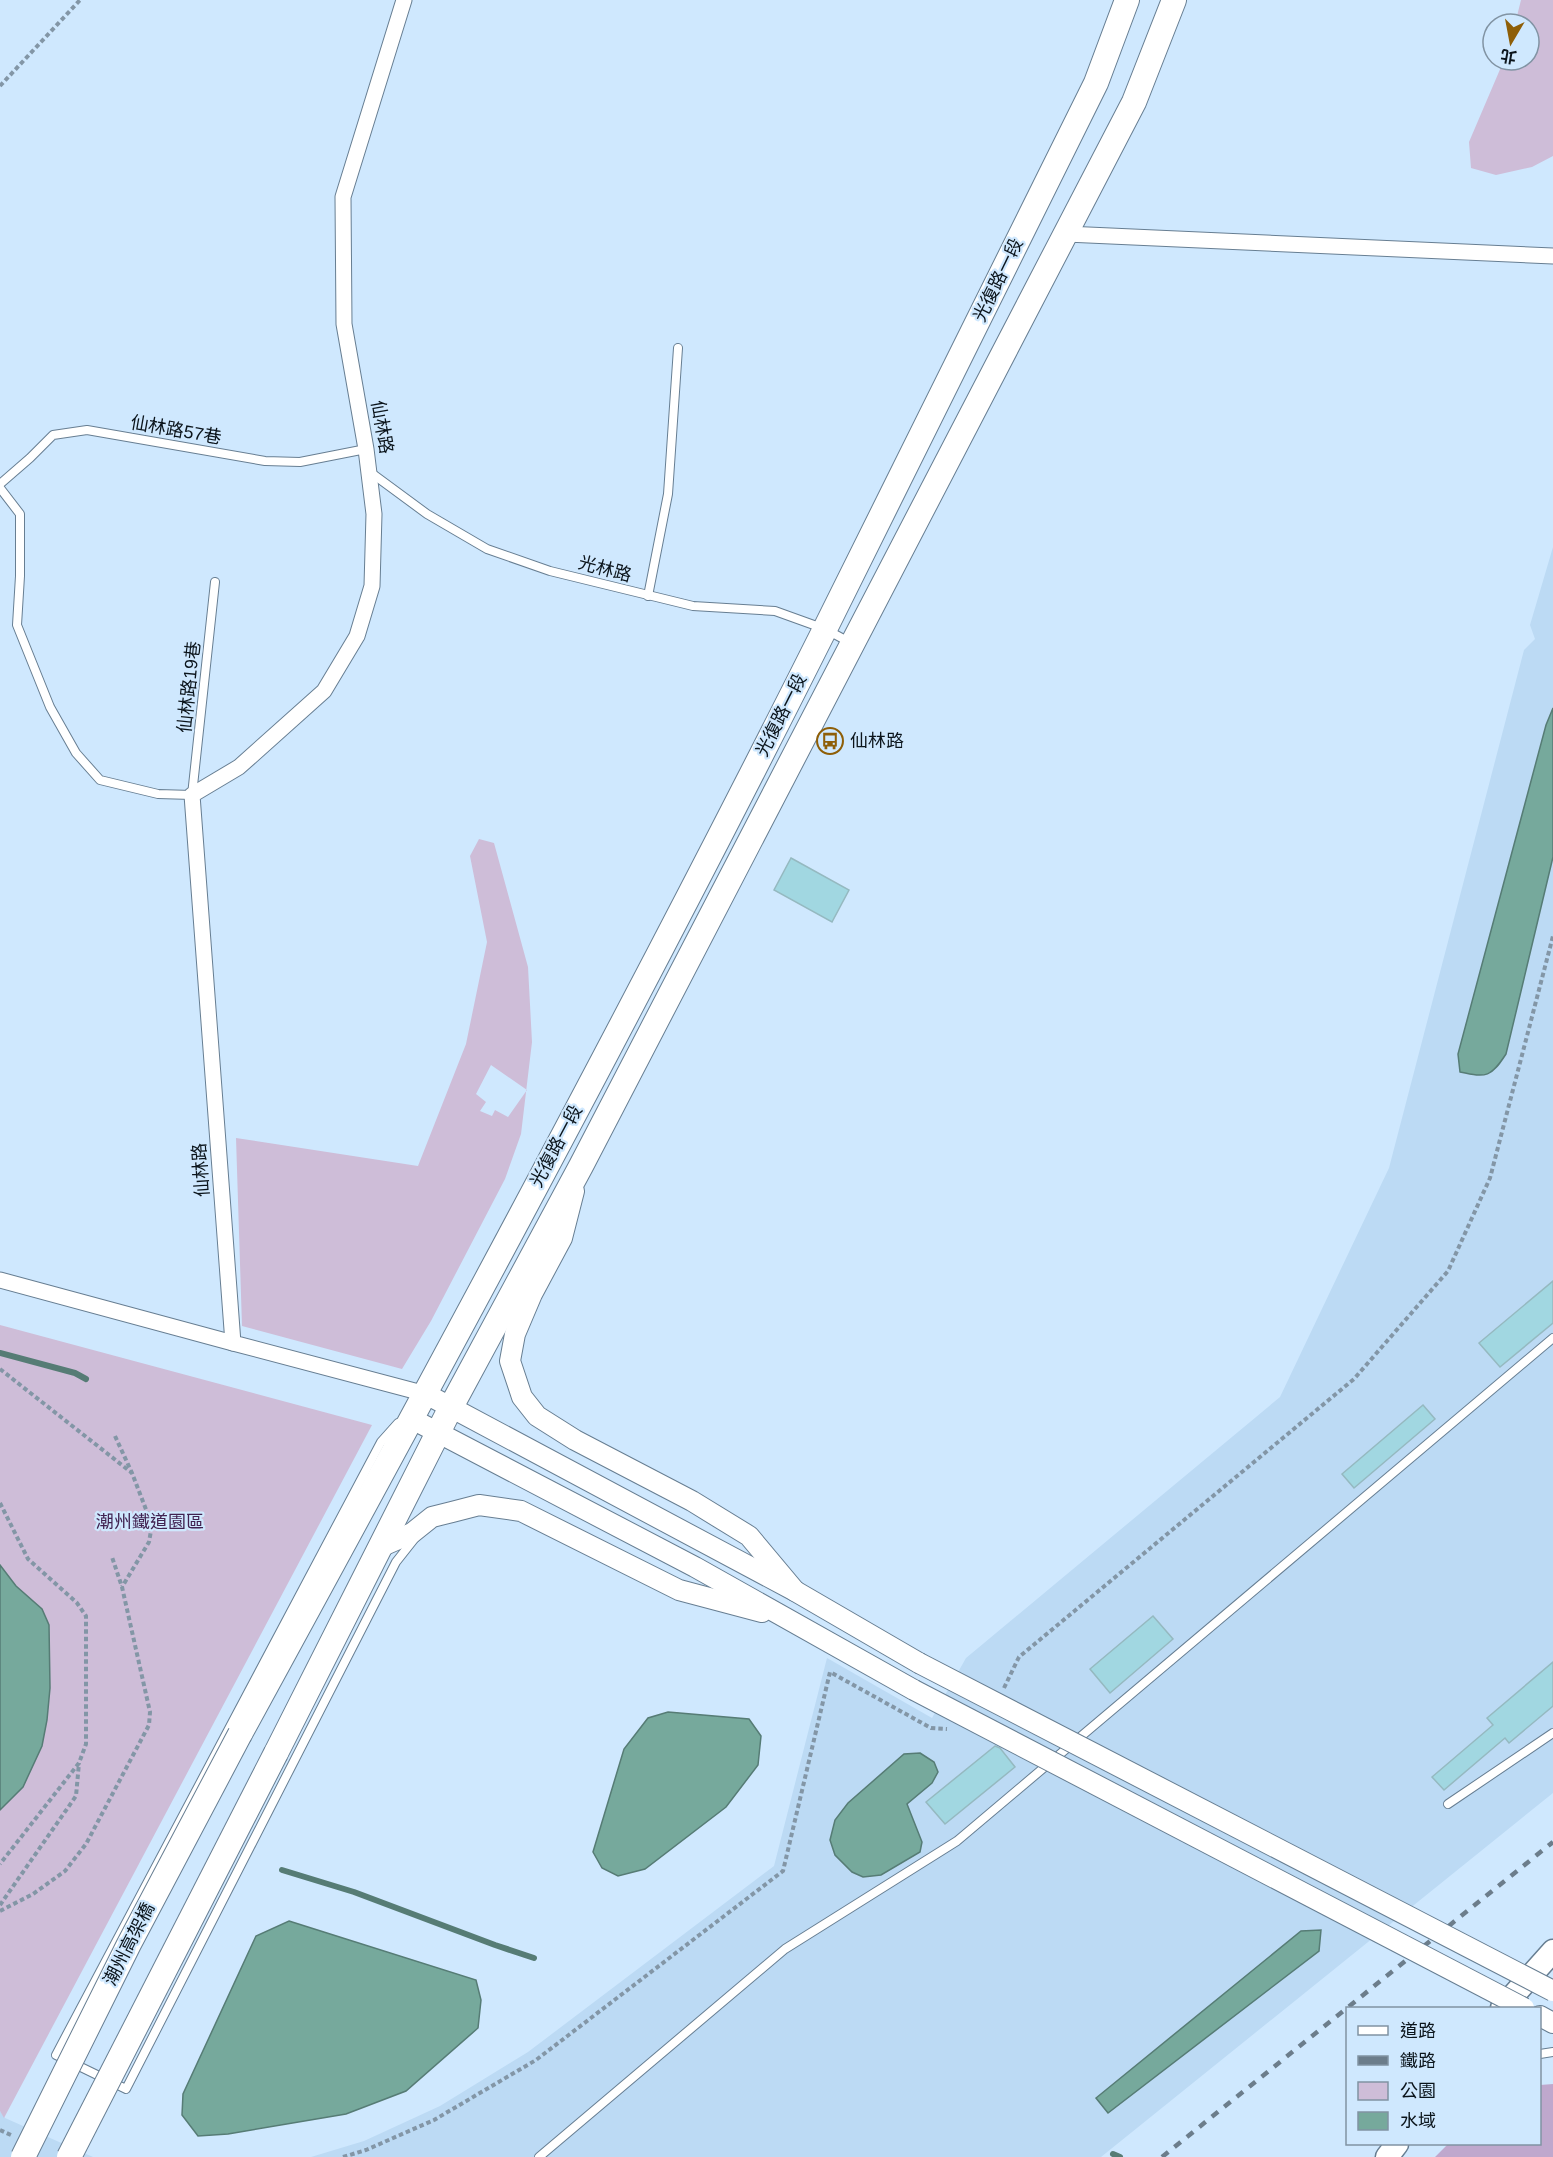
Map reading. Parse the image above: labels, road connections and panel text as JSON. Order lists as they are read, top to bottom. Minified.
{"streets":{"main road":["光復路一段","潮州高架橋"],"street":["仙林路"],"lane":["仙林路57巷","光林路","仙林路19巷"]},"crossings":[["光復路一段","光林路"],["光復路一段","潮州高架橋"],["仙林路","仙林路57巷"],["仙林路","光林路"],["仙林路","仙林路19巷"]],"parks":["潮州鐵道園區"],"places":{"bus stop":["仙林路"]},"legend":["道路","鐵路","公園","水域"],"north":"bottom"}
